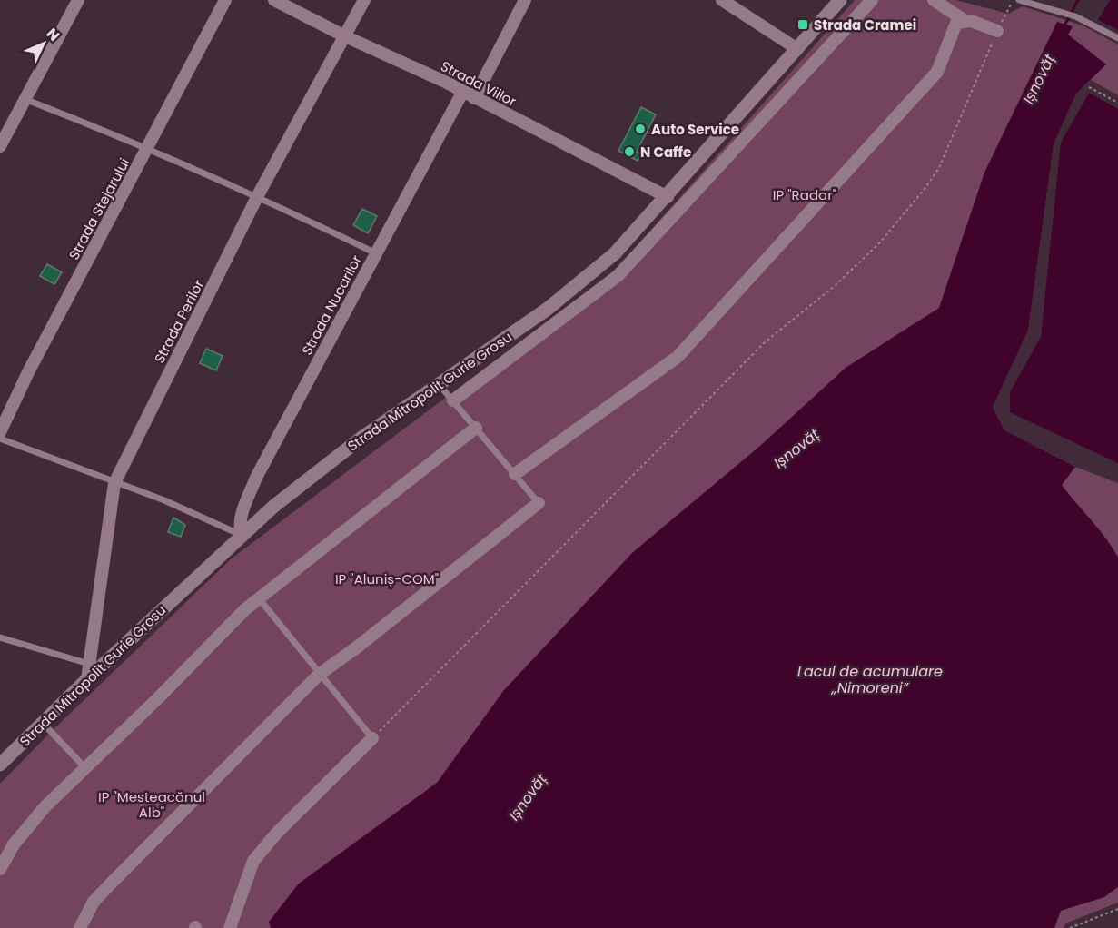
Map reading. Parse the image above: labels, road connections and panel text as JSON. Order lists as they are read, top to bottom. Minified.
{"streets":{"main road":["Strada Mitropolit Gurie Grosu"],"street":["Strada Viilor","Strada Stejarului","Strada Nucarilor","Strada Perilor"]},"crossings":[["Strada Viilor","Strada Nucarilor"],["Strada Viilor","Strada Perilor"],["Strada Viilor","Strada Mitropolit Gurie Grosu"],["Strada Nucarilor","Strada Mitropolit Gurie Grosu"],["Strada Perilor","Strada Mitropolit Gurie Grosu"]],"water":["Ișnovăț","Lacul de acumulare „Nimoreni”"],"parks":["IP \"Radar\"","IP \"Aluniș-COM\"","IP \"Mesteacănul Alb\""],"places":{"transit":["Strada Cramei"],"other":["Auto Service","N Caffe"]},"north":"top right"}
